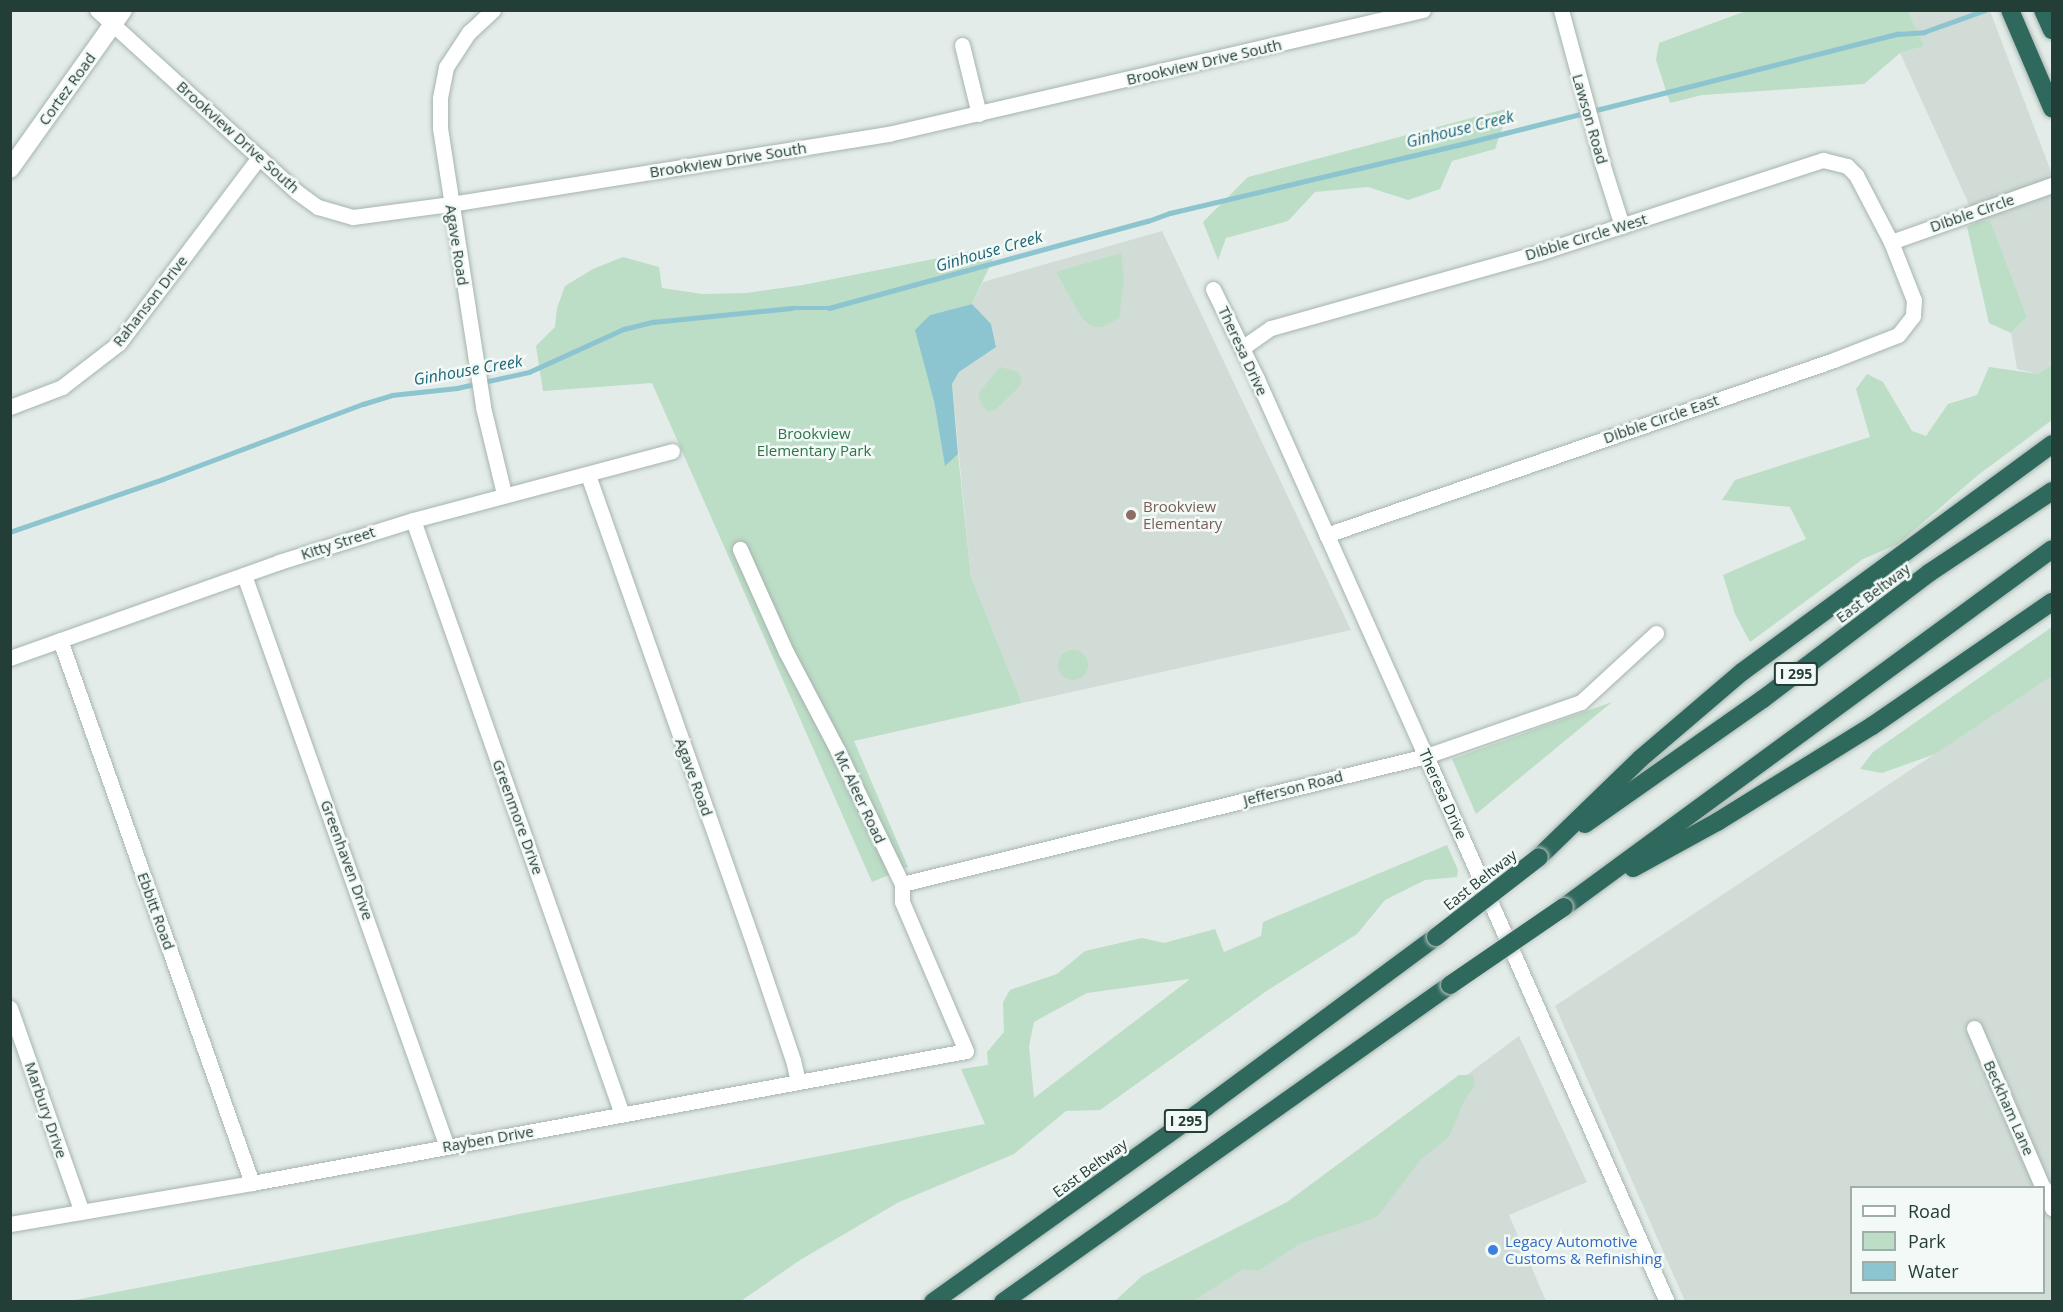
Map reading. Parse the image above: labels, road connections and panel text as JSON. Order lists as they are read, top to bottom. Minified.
{"streets":{"highway":["East Beltway","I 295"],"street":["Brookview Drive South","Cortez Road","Lawson Road","Dibble Circle","Dibble Circle West","Agave Road","Rahanson Drive","Theresa Drive","Dibble Circle East","Kitty Street","Jefferson Road","Mc Aleer Road","Greenmore Drive","Greenhaven Drive","Ebbitt Road","Beckham Lane","Marbury Drive","Rayben Drive"]},"crossings":[["Brookview Drive South","Cortez Road"],["Brookview Drive South","Agave Road"],["Brookview Drive South","Rahanson Drive"],["Lawson Road","Dibble Circle West"],["Dibble Circle","Dibble Circle West"],["Dibble Circle","Dibble Circle East"],["Dibble Circle West","Theresa Drive"],["Dibble Circle West","Dibble Circle East"],["Agave Road","Kitty Street"],["Agave Road","Rayben Drive"],["Theresa Drive","Dibble Circle East"],["Theresa Drive","Jefferson Road"],["Kitty Street","Greenmore Drive"],["Kitty Street","Greenhaven Drive"],["Kitty Street","Ebbitt Road"],["Jefferson Road","Mc Aleer Road"],["Mc Aleer Road","Rayben Drive"],["Greenmore Drive","Rayben Drive"],["Greenhaven Drive","Rayben Drive"],["Ebbitt Road","Rayben Drive"],["Marbury Drive","Rayben Drive"]],"water":["Ginhouse Creek"],"parks":["Brookview Elementary Park"],"places":["Brookview Elementary","Legacy Automotive Customs & Refinishing"],"legend":["Road","Park","Water"]}
